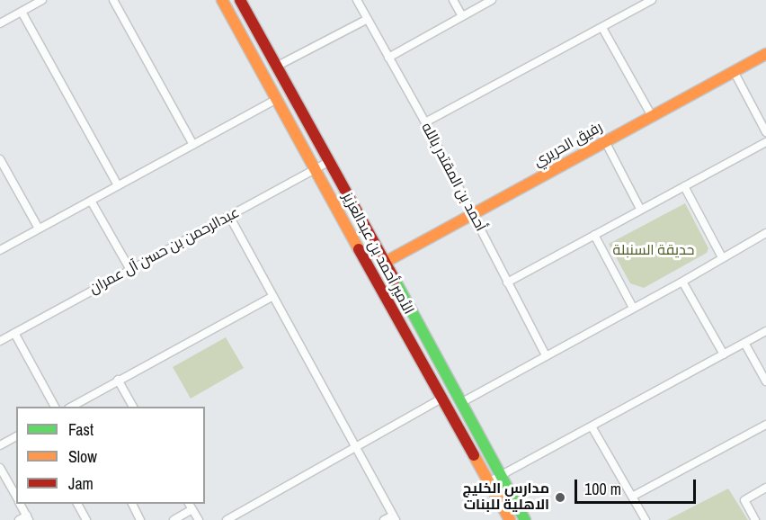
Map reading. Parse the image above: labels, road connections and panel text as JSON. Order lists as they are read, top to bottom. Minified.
{"streets":{"street":["رفيق الحريري","أحمد بن المقتدر بالله","عبدالرحمن بن حسن آل عمران","الأمير أحمد بن عبدالعزيز"]},"crossings":[["رفيق الحريري","أحمد بن المقتدر بالله"],["رفيق الحريري","الأمير أحمد بن عبدالعزيز"],["عبدالرحمن بن حسن آل عمران","الأمير أحمد بن عبدالعزيز"]],"parks":["حديقة السنبلة"],"places":["مدارس الخليج الاهلية للبنات"],"legend":["Fast","Slow","Jam"],"scale_bar":"100 m"}
